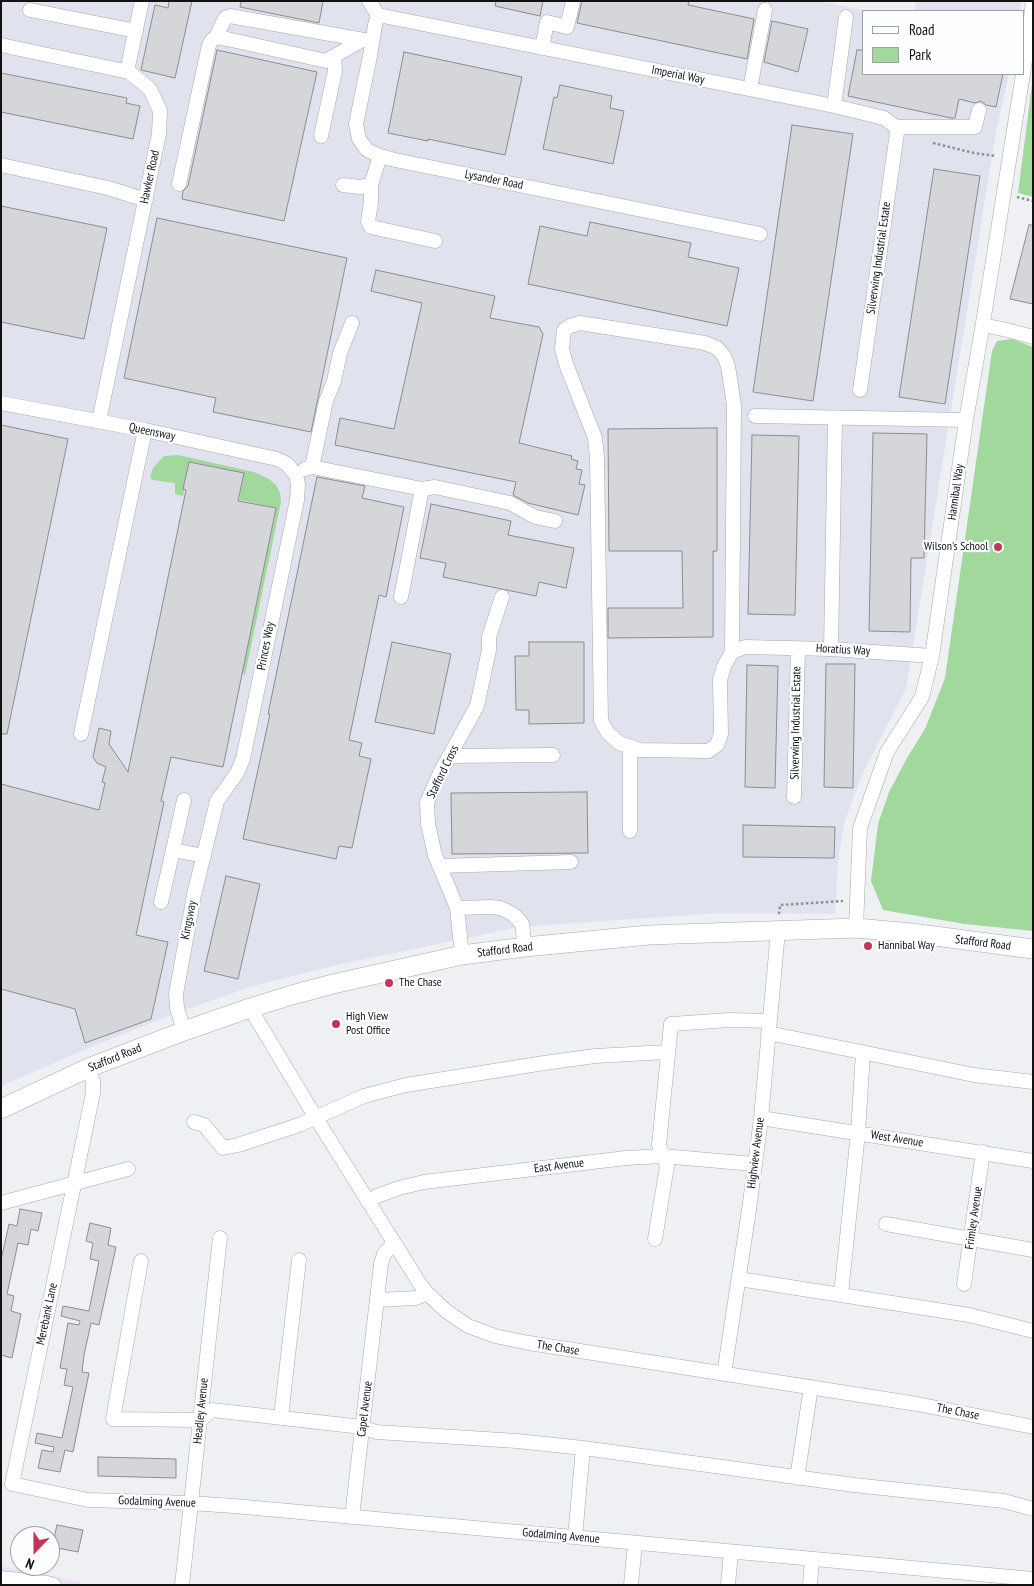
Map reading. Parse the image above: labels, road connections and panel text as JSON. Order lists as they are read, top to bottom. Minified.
{"streets":{"main road":["Stafford Road"],"street":["Imperial Way","Hawker Road","Lysander Road","Silverwing Industrial Estate","Queensway","Hannibal Way","Princes Way","Horatius Way","Stafford Cross","Kingsway","West Avenue","Highview Avenue","East Avenue","Frimley Avenue","Merebank Lane","The Chase","Capel Avenue","Headley Avenue","Godalming Avenue"]},"crossings":[["Imperial Way","Lysander Road"],["Imperial Way","Silverwing Industrial Estate"],["Hawker Road","Queensway"],["Silverwing Industrial Estate","Horatius Way"],["Queensway","Princes Way"],["Hannibal Way","Horatius Way"],["Hannibal Way","Stafford Road"],["Princes Way","Kingsway"],["Stafford Cross","Stafford Road"],["Kingsway","Stafford Road"],["Stafford Road","Highview Avenue"],["Stafford Road","Merebank Lane"],["Stafford Road","The Chase"],["West Avenue","Highview Avenue"],["West Avenue","Frimley Avenue"],["Highview Avenue","East Avenue"],["Highview Avenue","The Chase"],["East Avenue","The Chase"],["Merebank Lane","Godalming Avenue"],["The Chase","Capel Avenue"],["Capel Avenue","Godalming Avenue"],["Headley Avenue","Godalming Avenue"]],"places":["Wilson's School","Hannibal Way","The Chase","High View Post Office"],"legend":["Road","Park"],"north":"bottom"}
